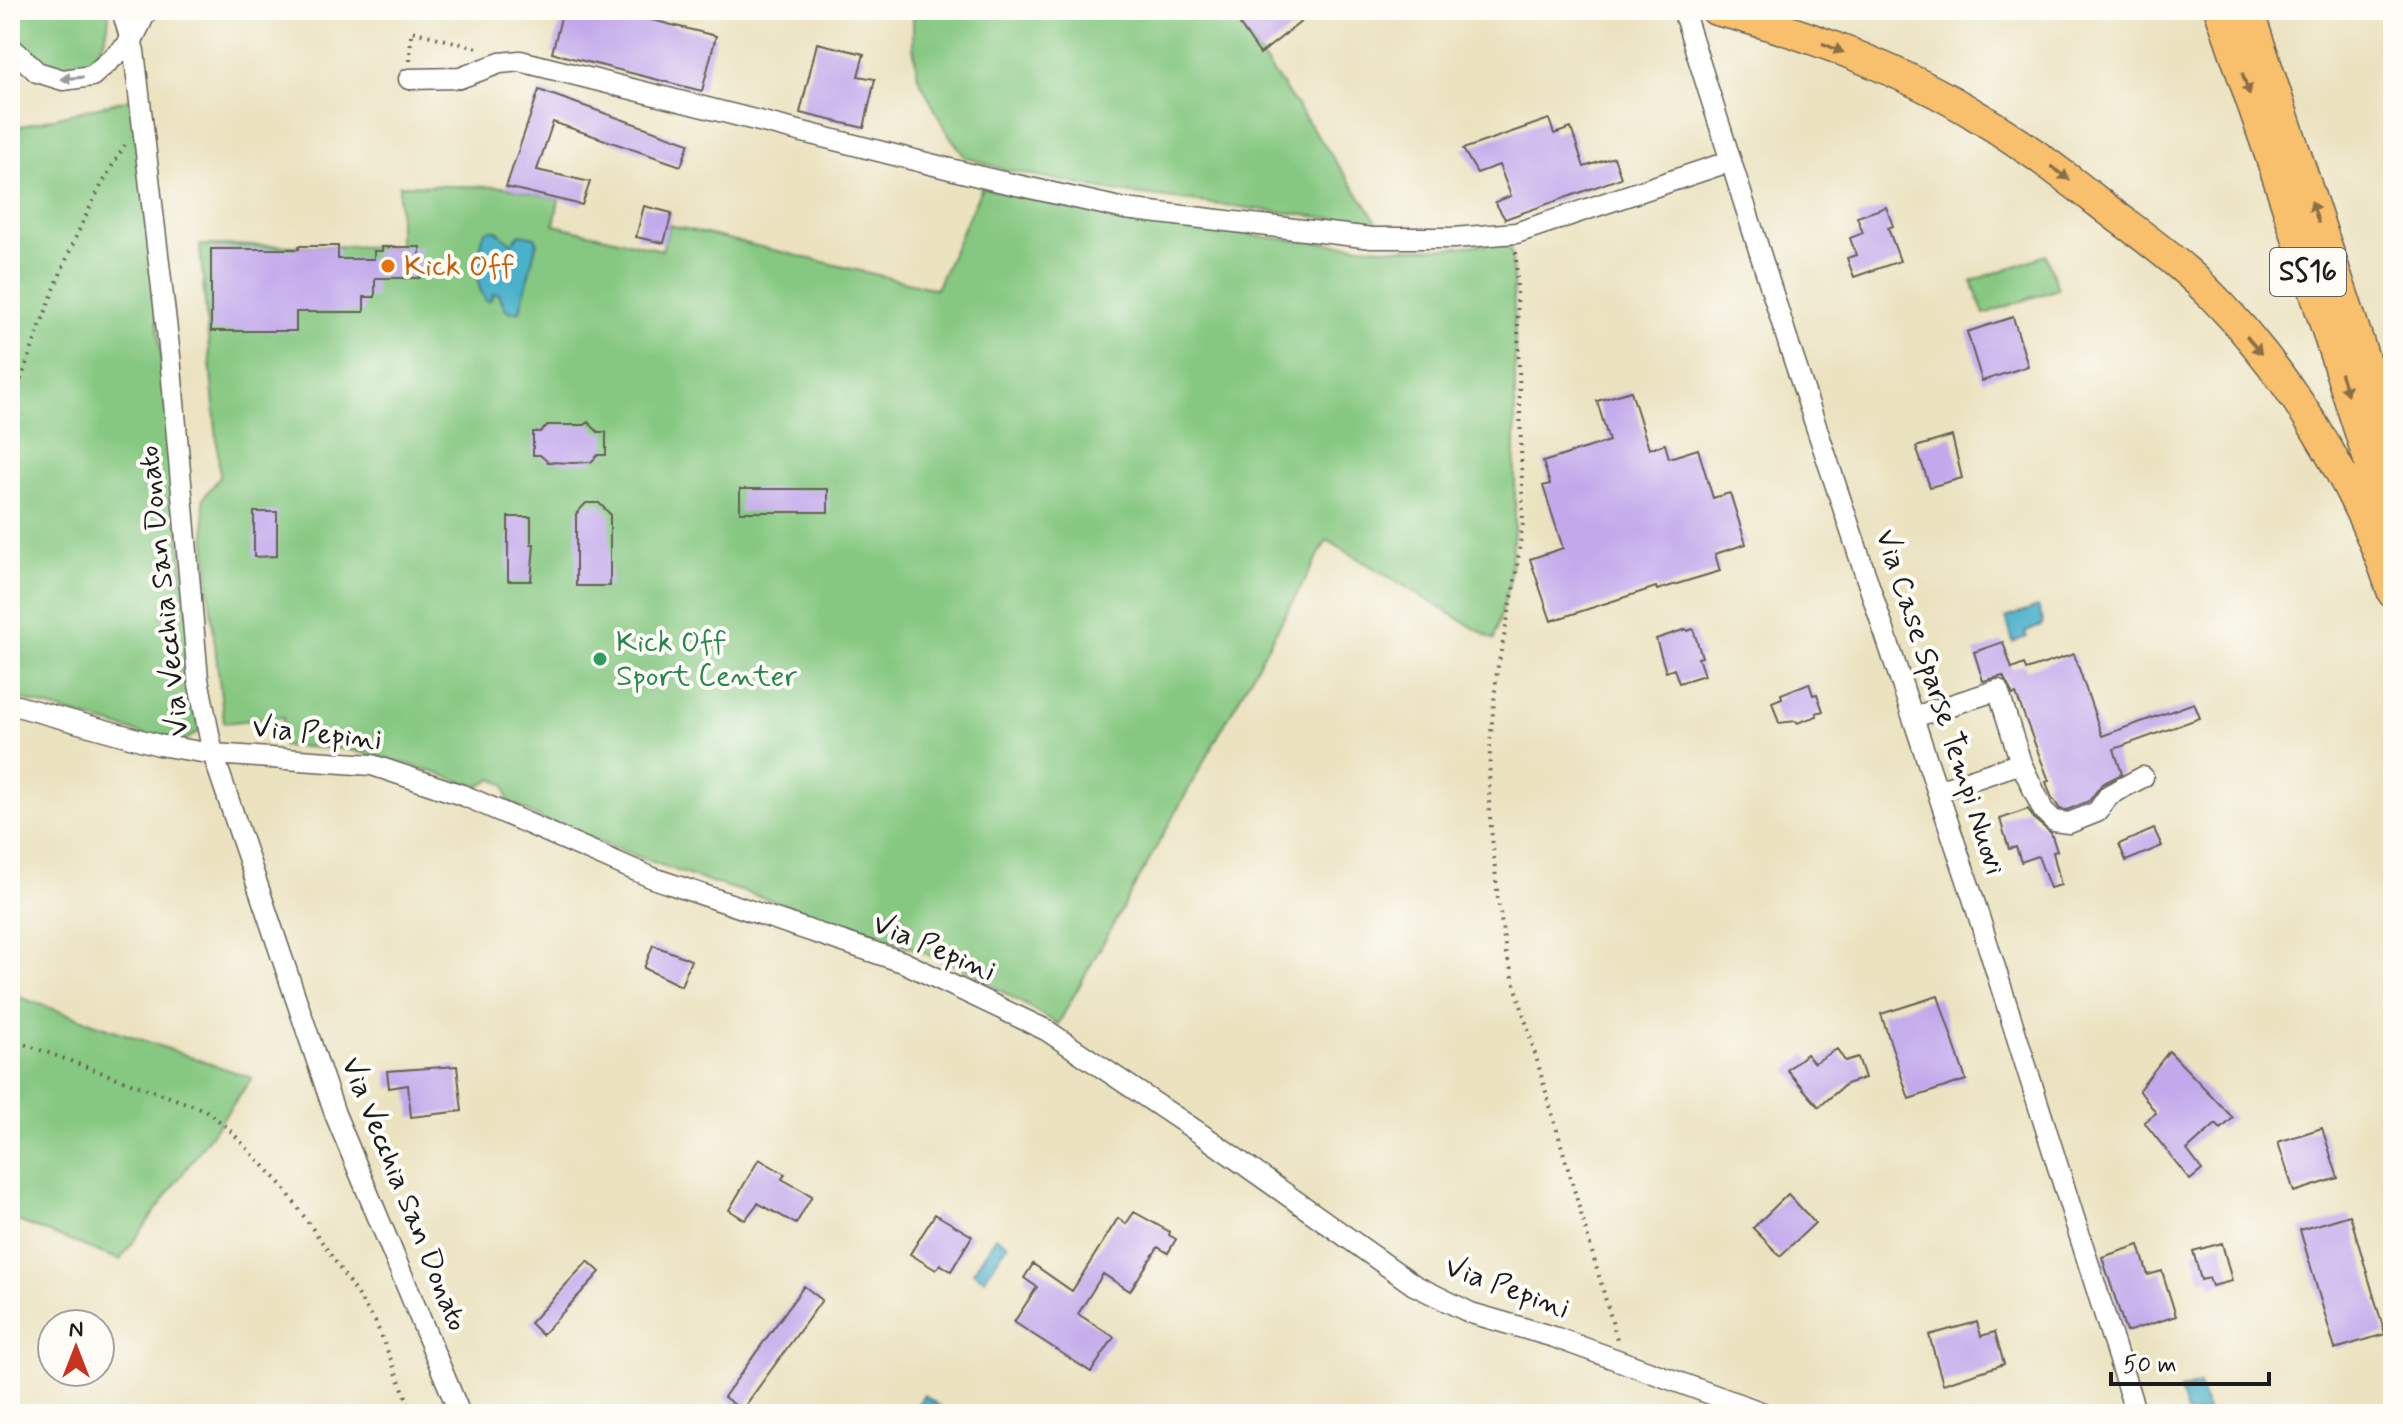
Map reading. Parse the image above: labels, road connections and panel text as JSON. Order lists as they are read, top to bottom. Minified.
{"streets":{"highway":["SS16"],"street":["Via Vecchia San Donato","Via Case Sparse Tempi Nuovi","Via Pepini"]},"crossings":[["Via Vecchia San Donato","Via Pepini"]],"places":["Kick Off","Kick Off Sport Center"],"scale_bar":"50 m","north":"top"}
